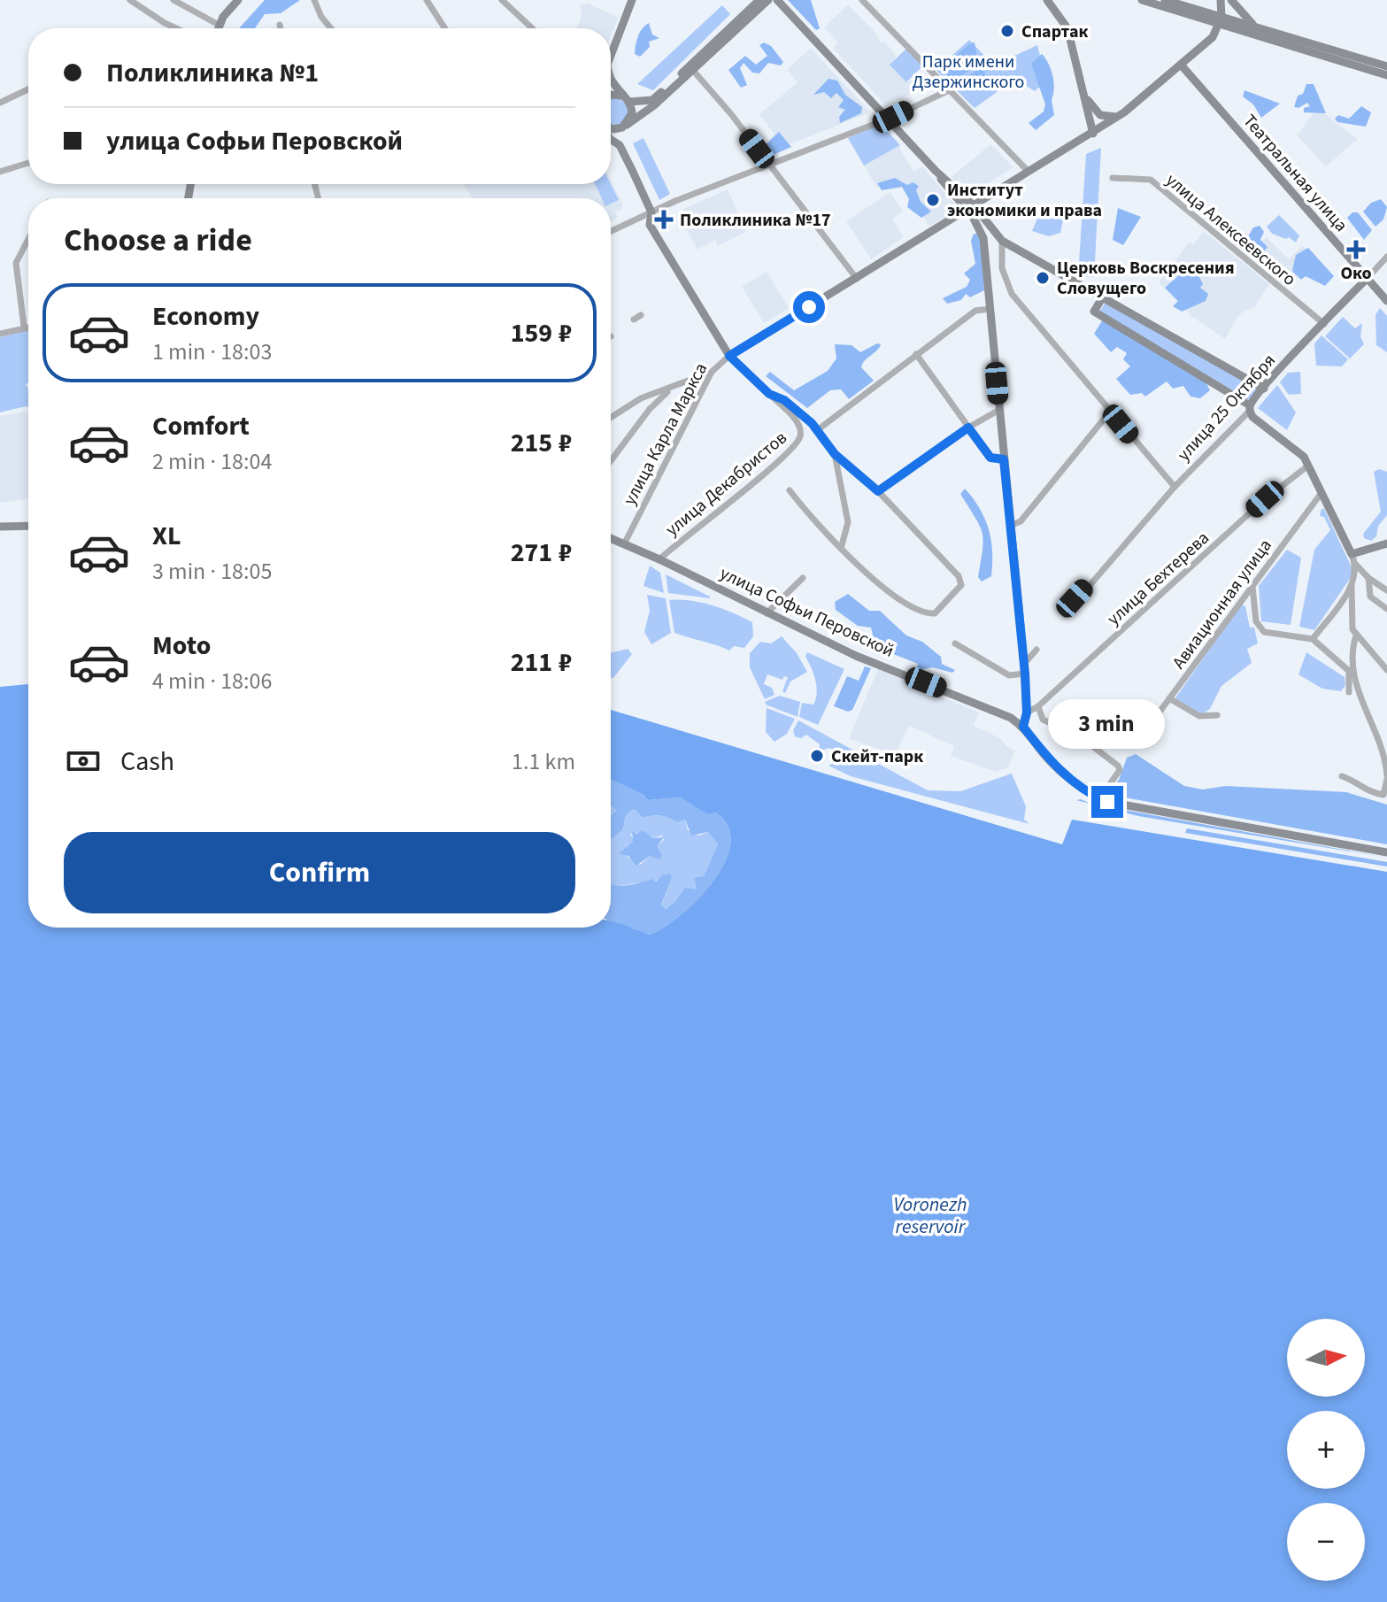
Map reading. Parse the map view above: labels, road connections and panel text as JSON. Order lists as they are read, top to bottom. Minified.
{"streets":{"street":["Театральная улица","улица Алексеевского","улица 25 Октября","улица Карла Маркса","улица Декабристов","улица Бехтерева","Авиационная улица","улица Софьи Перовской"]},"crossings":[["Театральная улица","улица 25 Октября"],["улица Алексеевского","улица 25 Октября"],["улица Карла Маркса","улица Софьи Перовской"],["улица Декабристов","улица Софьи Перовской"]],"water":["Voronezh reservoir"],"parks":["Парк имени Дзержинского"],"places":{"other":["Спартак","Институт экономики и права","Церковь Воскресения Словущего","Скейт-парк"],"health":["Поликлиника №17","Око"]},"north":"right","page":{"banner":["Поликлиника №1","улица Софьи Перовской"],"heading":"Choose a ride","list":[{"name":"Economy","note":"1 min · 18:03","value":"159 ₽"},{"name":"Comfort","note":"2 min · 18:04","value":"215 ₽"},{"name":"XL","note":"3 min · 18:05","value":"271 ₽"},{"name":"Moto","note":"4 min · 18:06","value":"211 ₽"}],"bubble":"3 min","pay":["Cash","1.1 km"],"buttons":"Confirm","map_buttons":["+","−"]}}
